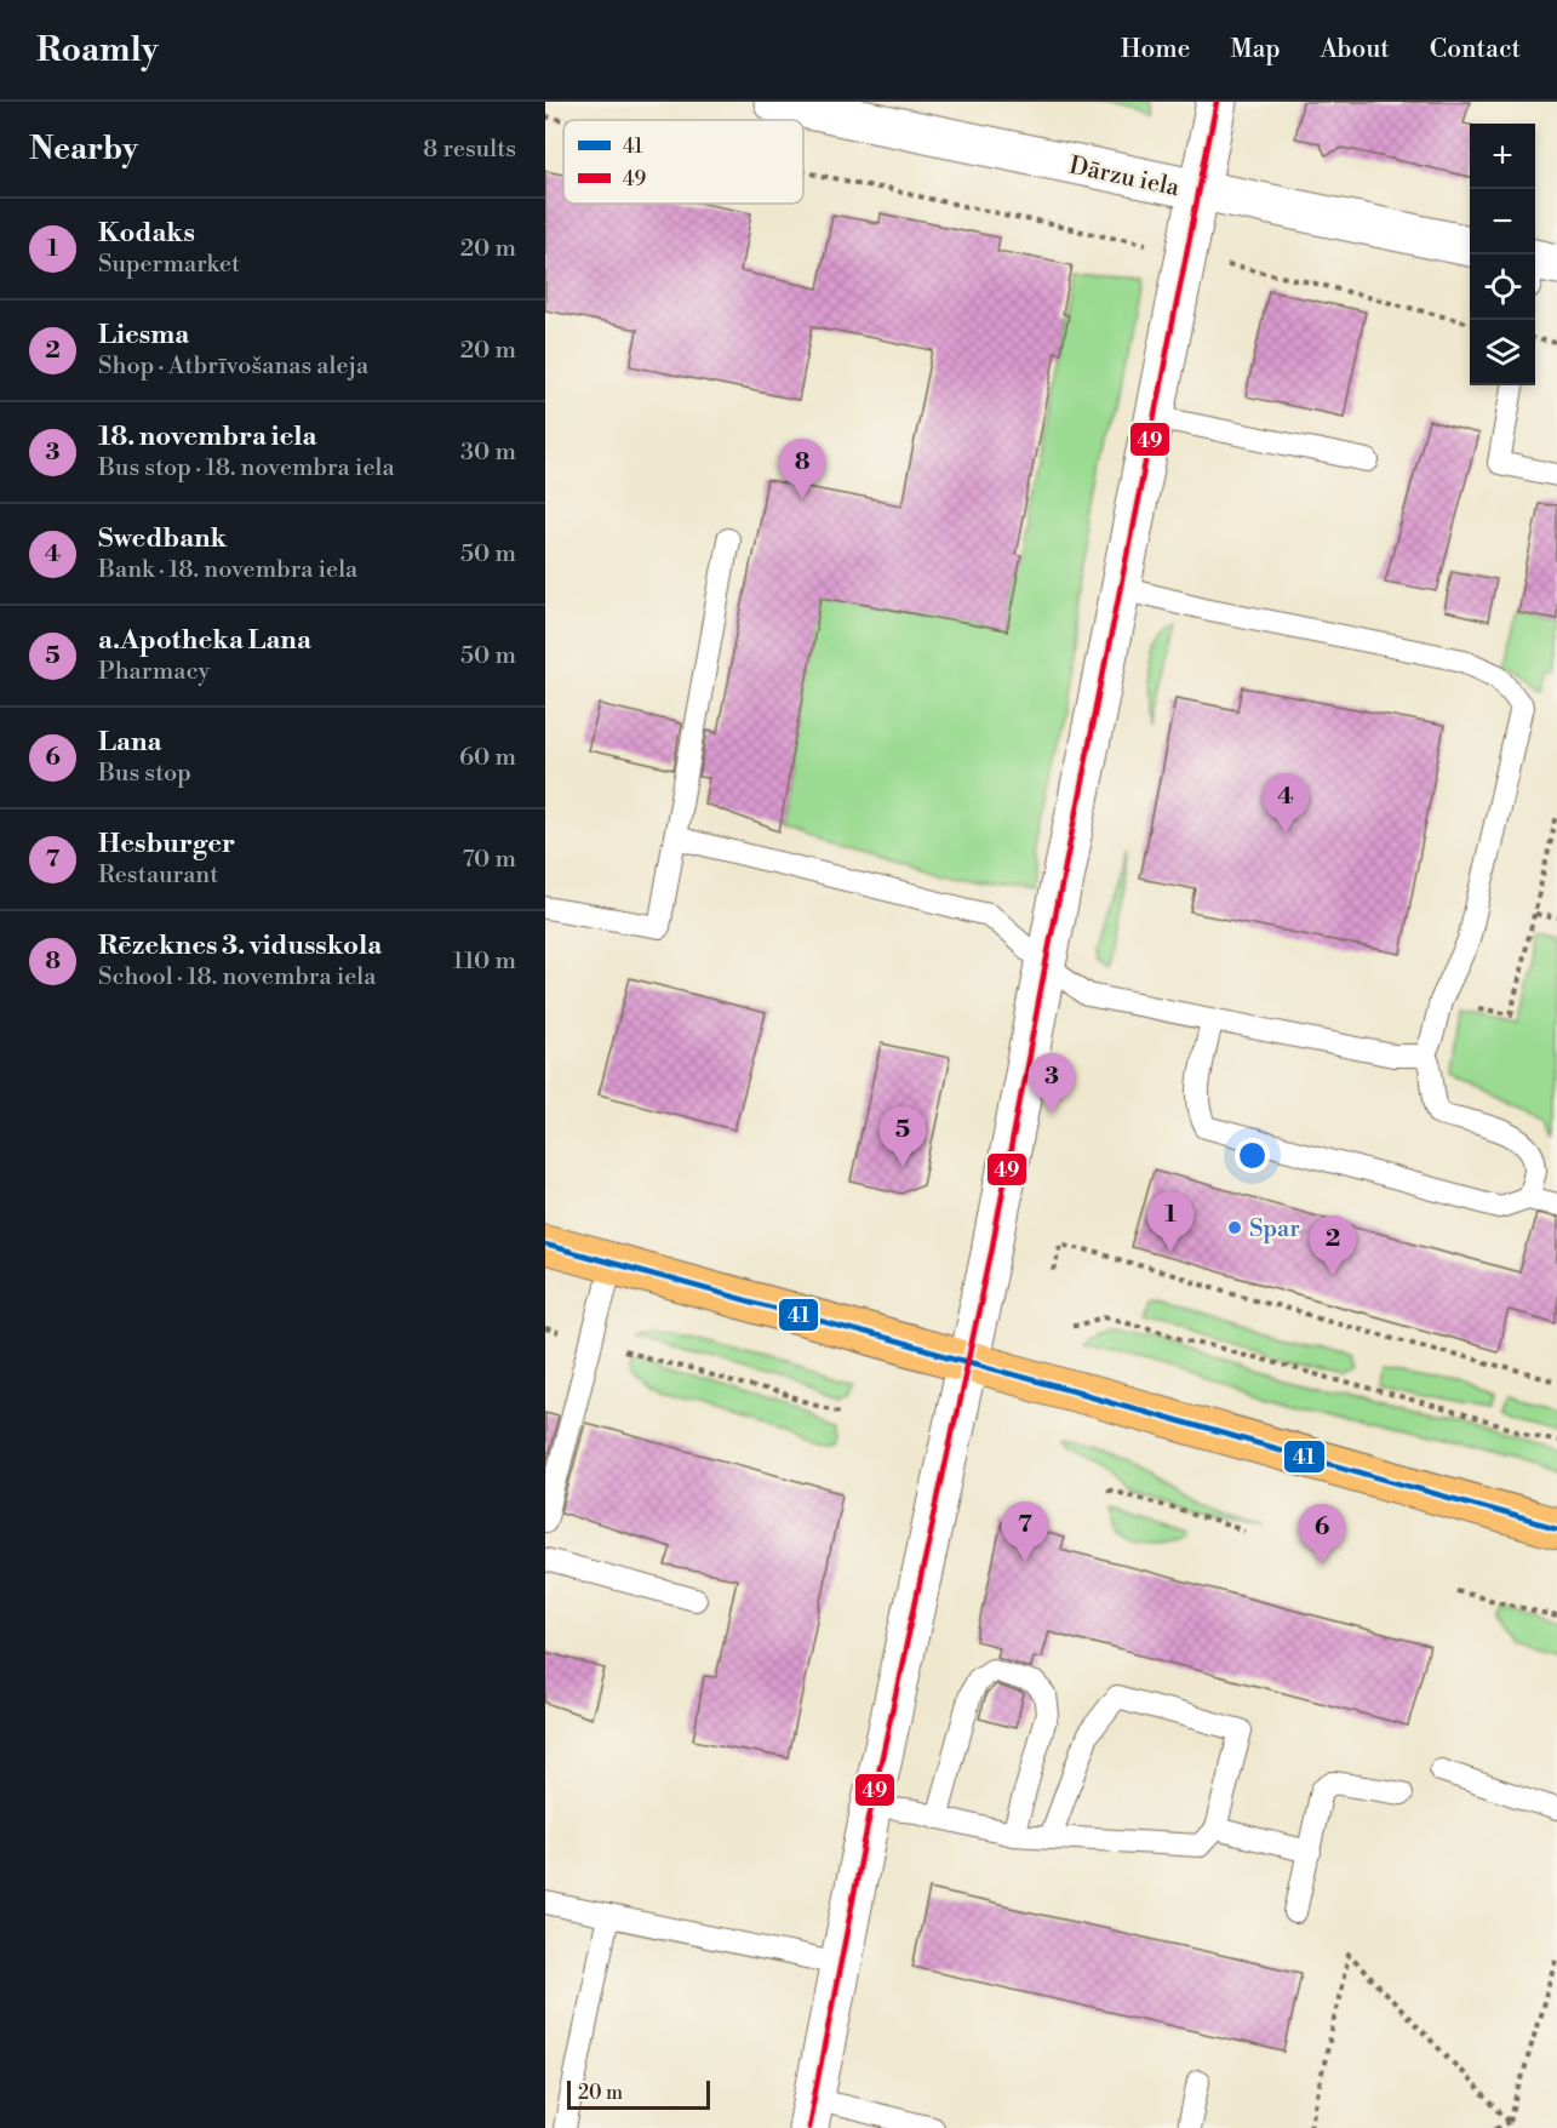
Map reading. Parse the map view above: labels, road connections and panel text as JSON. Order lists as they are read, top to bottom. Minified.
{"streets":{"street":["Dārzu iela"]},"places":["Spar"],"lines":["transit line 49","transit line 41"],"legend":["41","49"],"scale_bar":"20 m","page":{"header":"Roamly","nav":["Home","Map","About","Contact"],"heading":["Nearby","8 results"],"map_buttons":["+","−"],"list":[{"mark":"1","name":"Kodaks","note":"Supermarket","value":"20 m"},{"mark":"2","name":"Liesma","note":"Shop · Atbrīvošanas aleja","value":"20 m"},{"mark":"3","name":"18. novembra iela","note":"Bus stop · 18. novembra iela","value":"30 m"},{"mark":"4","name":"Swedbank","note":"Bank · 18. novembra iela","value":"50 m"},{"mark":"5","name":"a.Apotheka Lana","note":"Pharmacy","value":"50 m"},{"mark":"6","name":"Lana","note":"Bus stop","value":"60 m"},{"mark":"7","name":"Hesburger","note":"Restaurant","value":"70 m"},{"mark":"8","name":"Rēzeknes 3. vidusskola","note":"School · 18. novembra iela","value":"110 m"}],"pins":["8","4","3","5","1","2","7","6"],"scale":"20 m"}}
